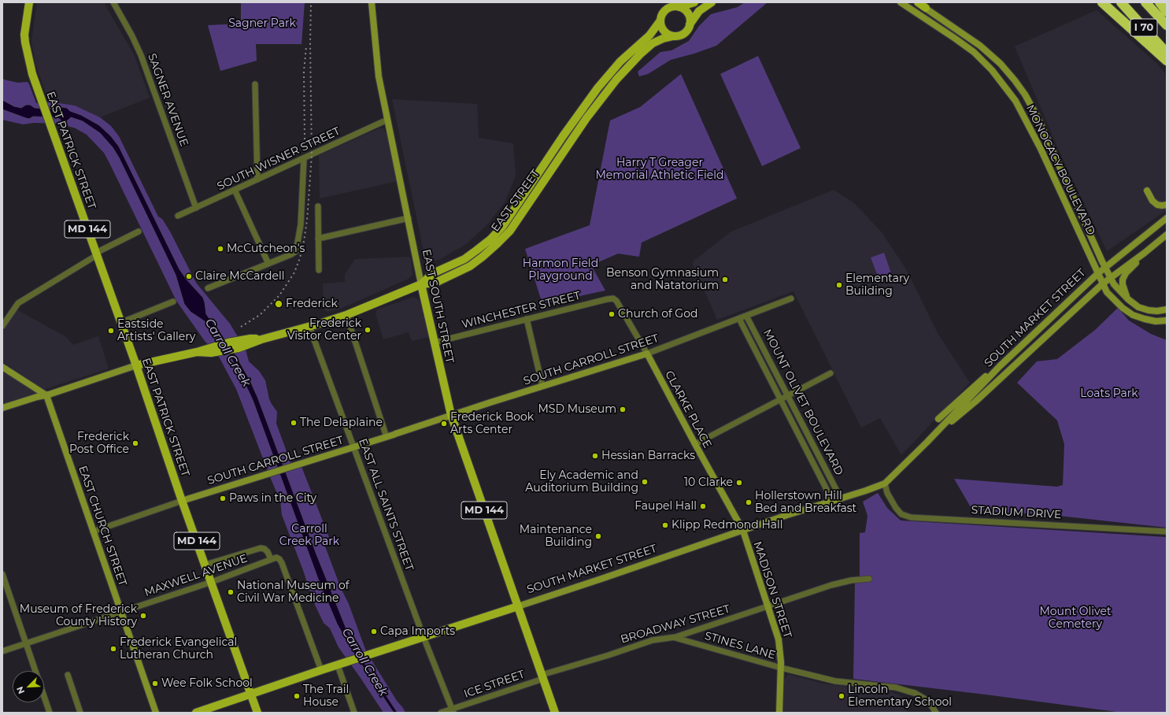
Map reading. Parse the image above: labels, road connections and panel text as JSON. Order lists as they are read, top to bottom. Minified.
{"streets":{"highway":["I 70"],"main road":["EAST PATRICK STREET","MONOCACY BOULEVARD","EAST STREET","MD 144","EAST SOUTH STREET","SOUTH MARKET STREET","SOUTH CARROLL STREET","CLARKE PLACE","EAST CHURCH STREET","MADISON STREET"],"street":["SAGNER AVENUE","SOUTH WISNER STREET","WINCHESTER STREET","MOUNT OLIVET BOULEVARD","EAST ALL SAINTS STREET","STADIUM DRIVE","MAXWELL AVENUE","BROADWAY STREET","STINES LANE","ICE STREET"]},"crossings":[["SAGNER AVENUE","SOUTH WISNER STREET"],["EAST PATRICK STREET","MD 144"],["EAST PATRICK STREET","SOUTH MARKET STREET"],["EAST PATRICK STREET","SOUTH CARROLL STREET"],["EAST PATRICK STREET","MAXWELL AVENUE"],["SOUTH WISNER STREET","EAST SOUTH STREET"],["MONOCACY BOULEVARD","SOUTH MARKET STREET"],["EAST STREET","EAST SOUTH STREET"],["MD 144","EAST SOUTH STREET"],["MD 144","SOUTH MARKET STREET"],["MD 144","BROADWAY STREET"],["MD 144","ICE STREET"],["EAST SOUTH STREET","WINCHESTER STREET"],["EAST SOUTH STREET","SOUTH MARKET STREET"],["EAST SOUTH STREET","SOUTH CARROLL STREET"],["WINCHESTER STREET","CLARKE PLACE"],["SOUTH MARKET STREET","MOUNT OLIVET BOULEVARD"],["SOUTH MARKET STREET","CLARKE PLACE"],["SOUTH MARKET STREET","EAST ALL SAINTS STREET"],["SOUTH MARKET STREET","STADIUM DRIVE"],["SOUTH MARKET STREET","MADISON STREET"],["SOUTH CARROLL STREET","MOUNT OLIVET BOULEVARD"],["SOUTH CARROLL STREET","CLARKE PLACE"],["SOUTH CARROLL STREET","EAST ALL SAINTS STREET"],["CLARKE PLACE","MADISON STREET"],["EAST ALL SAINTS STREET","ICE STREET"],["EAST CHURCH STREET","MAXWELL AVENUE"],["MADISON STREET","BROADWAY STREET"],["MADISON STREET","STINES LANE"],["BROADWAY STREET","STINES LANE"],["BROADWAY STREET","ICE STREET"]],"water":["Carroll Creek"],"parks":["Sagner Park","Harry T Greager Memorial Athletic Field","Harmon Field Playground","Loats Park","Carroll Creek Park","Mount Olivet Cemetery"],"places":["McCutcheon's","Claire McCardell","Benson Gymnasium and Natatorium","Elementary Building","Frederick","Church of God","Frederick Visitor Center","Eastside Artists' Gallery","MSD Museum","The Delaplaine","Frederick Book Arts Center","Frederick Post Office","Hessian Barracks","Ely Academic and Auditorium Building","10 Clarke","Paws in the City","Hollerstown Hill Bed and Breakfast","Faupel Hall","Klipp Redmond Hall","Maintenance Building","National Museum of Civil War Medicine","Museum of Frederick County History","Capa Imports","Frederick Evangelical Lutheran Church","Wee Folk School","The Trail House","Lincoln Elementary School"],"north":"bottom left"}
